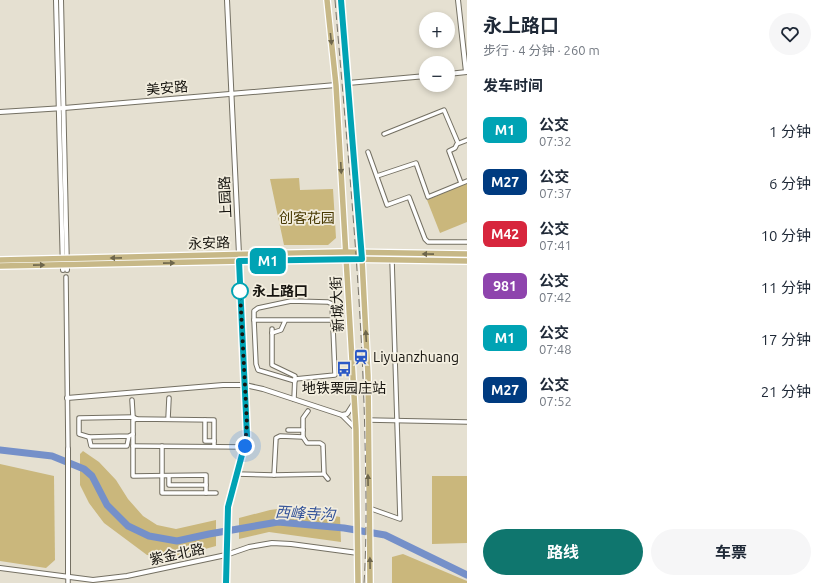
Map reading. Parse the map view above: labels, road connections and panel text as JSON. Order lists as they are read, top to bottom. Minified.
{"streets":{"main road":["永安路","新城大街"],"street":["美安路","上园路","紫金北路"]},"crossings":[["美安路","上园路"],["美安路","新城大街"],["上园路","永安路"],["上园路","紫金北路"],["永安路","新城大街"],["新城大街","紫金北路"]],"water":["西峰寺沟"],"parks":["创客花园"],"places":{"other":["永上路口"],"station":["Liyuanzhuang"],"bus stop":["地铁栗园庄站"]},"lines":["bus line M1"],"page":{"on_map":"M1","heading":[["永上路口","步行 · 4 分钟 · 260 m"],"发车时间"],"map_buttons":["+","−"],"list":[{"mark":"M1","name":"公交","note":"07:32","value":"1 分钟"},{"mark":"M27","name":"公交","note":"07:37","value":"6 分钟"},{"mark":"M42","name":"公交","note":"07:41","value":"10 分钟"},{"mark":"981","name":"公交","note":"07:42","value":"11 分钟"},{"mark":"M1","name":"公交","note":"07:48","value":"17 分钟"},{"mark":"M27","name":"公交","note":"07:52","value":"21 分钟"}],"buttons":["路线","车票"]}}
